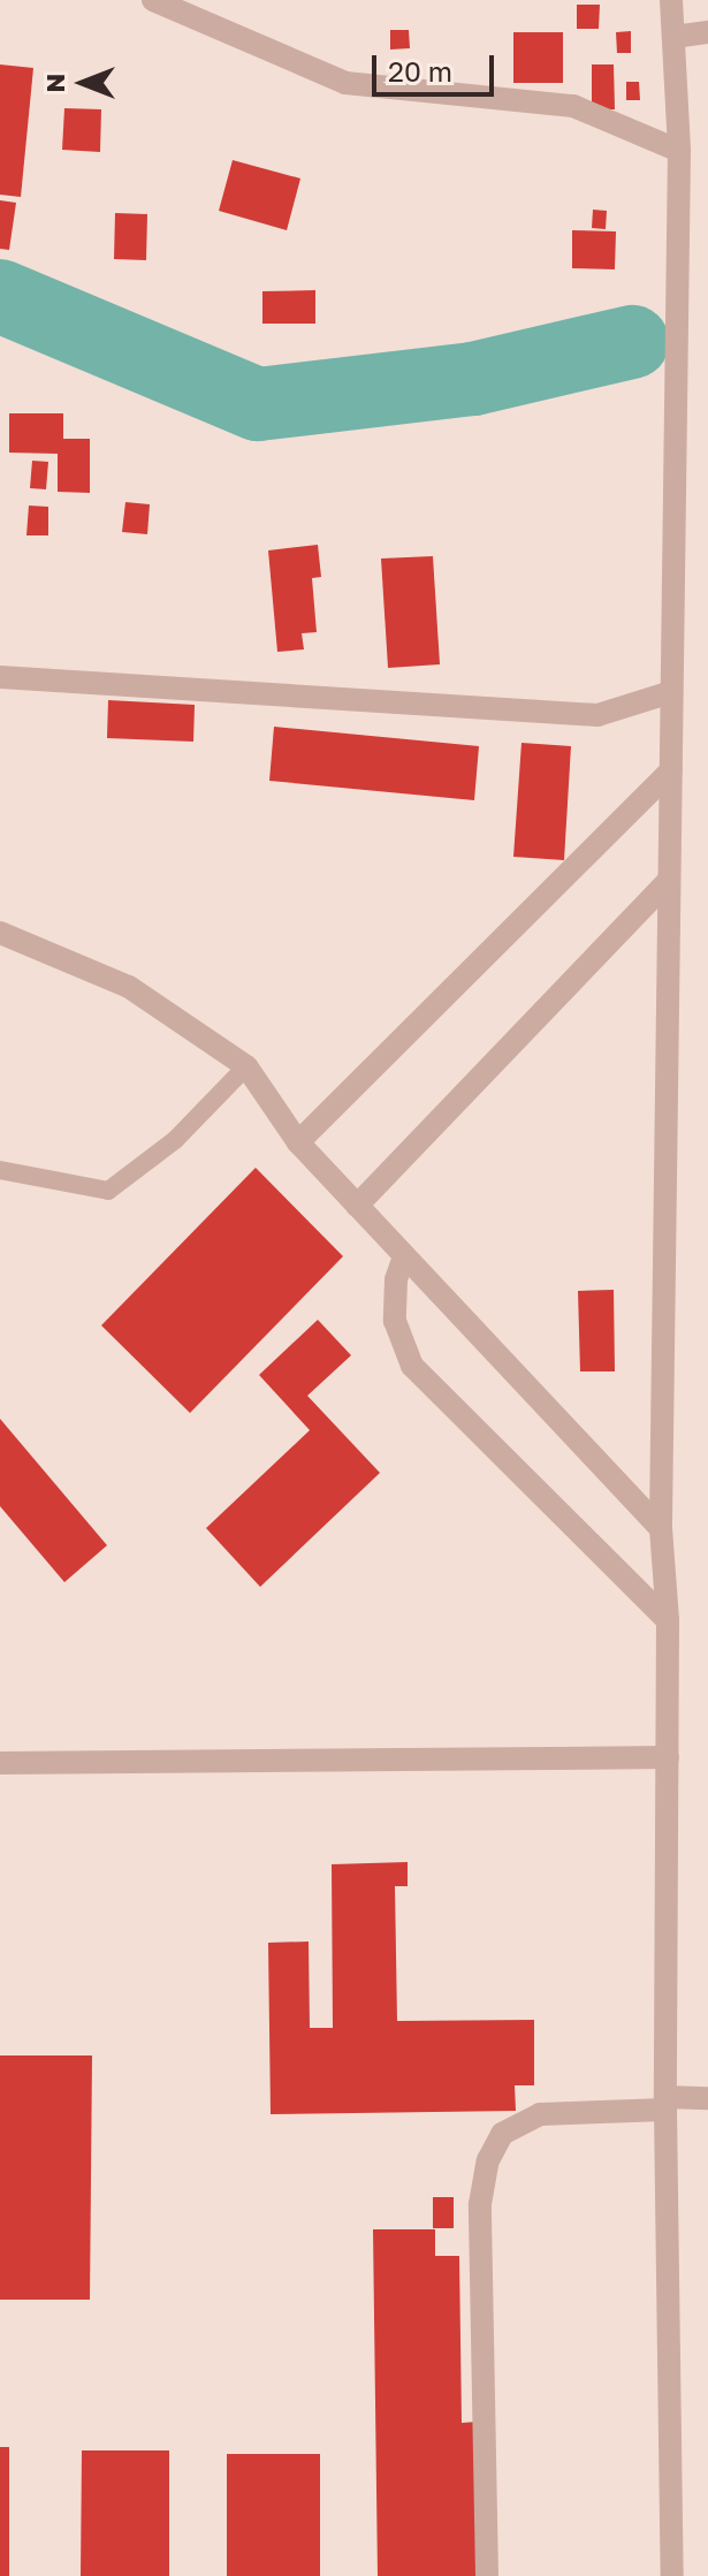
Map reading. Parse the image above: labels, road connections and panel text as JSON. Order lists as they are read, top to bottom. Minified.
{"scale_bar":"20 m","north":"left"}
